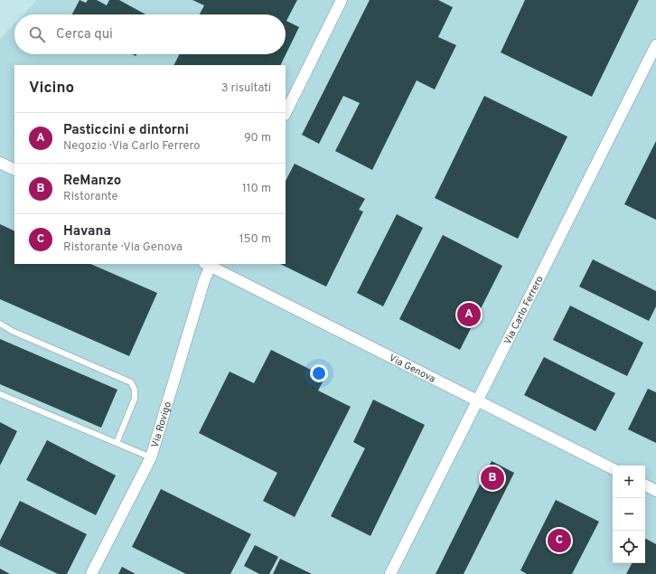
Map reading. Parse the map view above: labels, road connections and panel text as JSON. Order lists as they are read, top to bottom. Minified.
{"streets":{"street":["Via Carlo Ferrero","Via Genova","Via Rovigo"]},"crossings":[["Via Carlo Ferrero","Via Genova"],["Via Genova","Via Rovigo"]],"page":{"search":"Cerca qui","heading":["Vicino","3 risultati"],"list":[{"mark":"A","name":"Pasticcini e dintorni","note":"Negozio · Via Carlo Ferrero","value":"90 m"},{"mark":"B","name":"ReManzo","note":"Ristorante","value":"110 m"},{"mark":"C","name":"Havana","note":"Ristorante · Via Genova","value":"150 m"}],"pins":["A","B","C"],"map_buttons":["+","−"]}}
